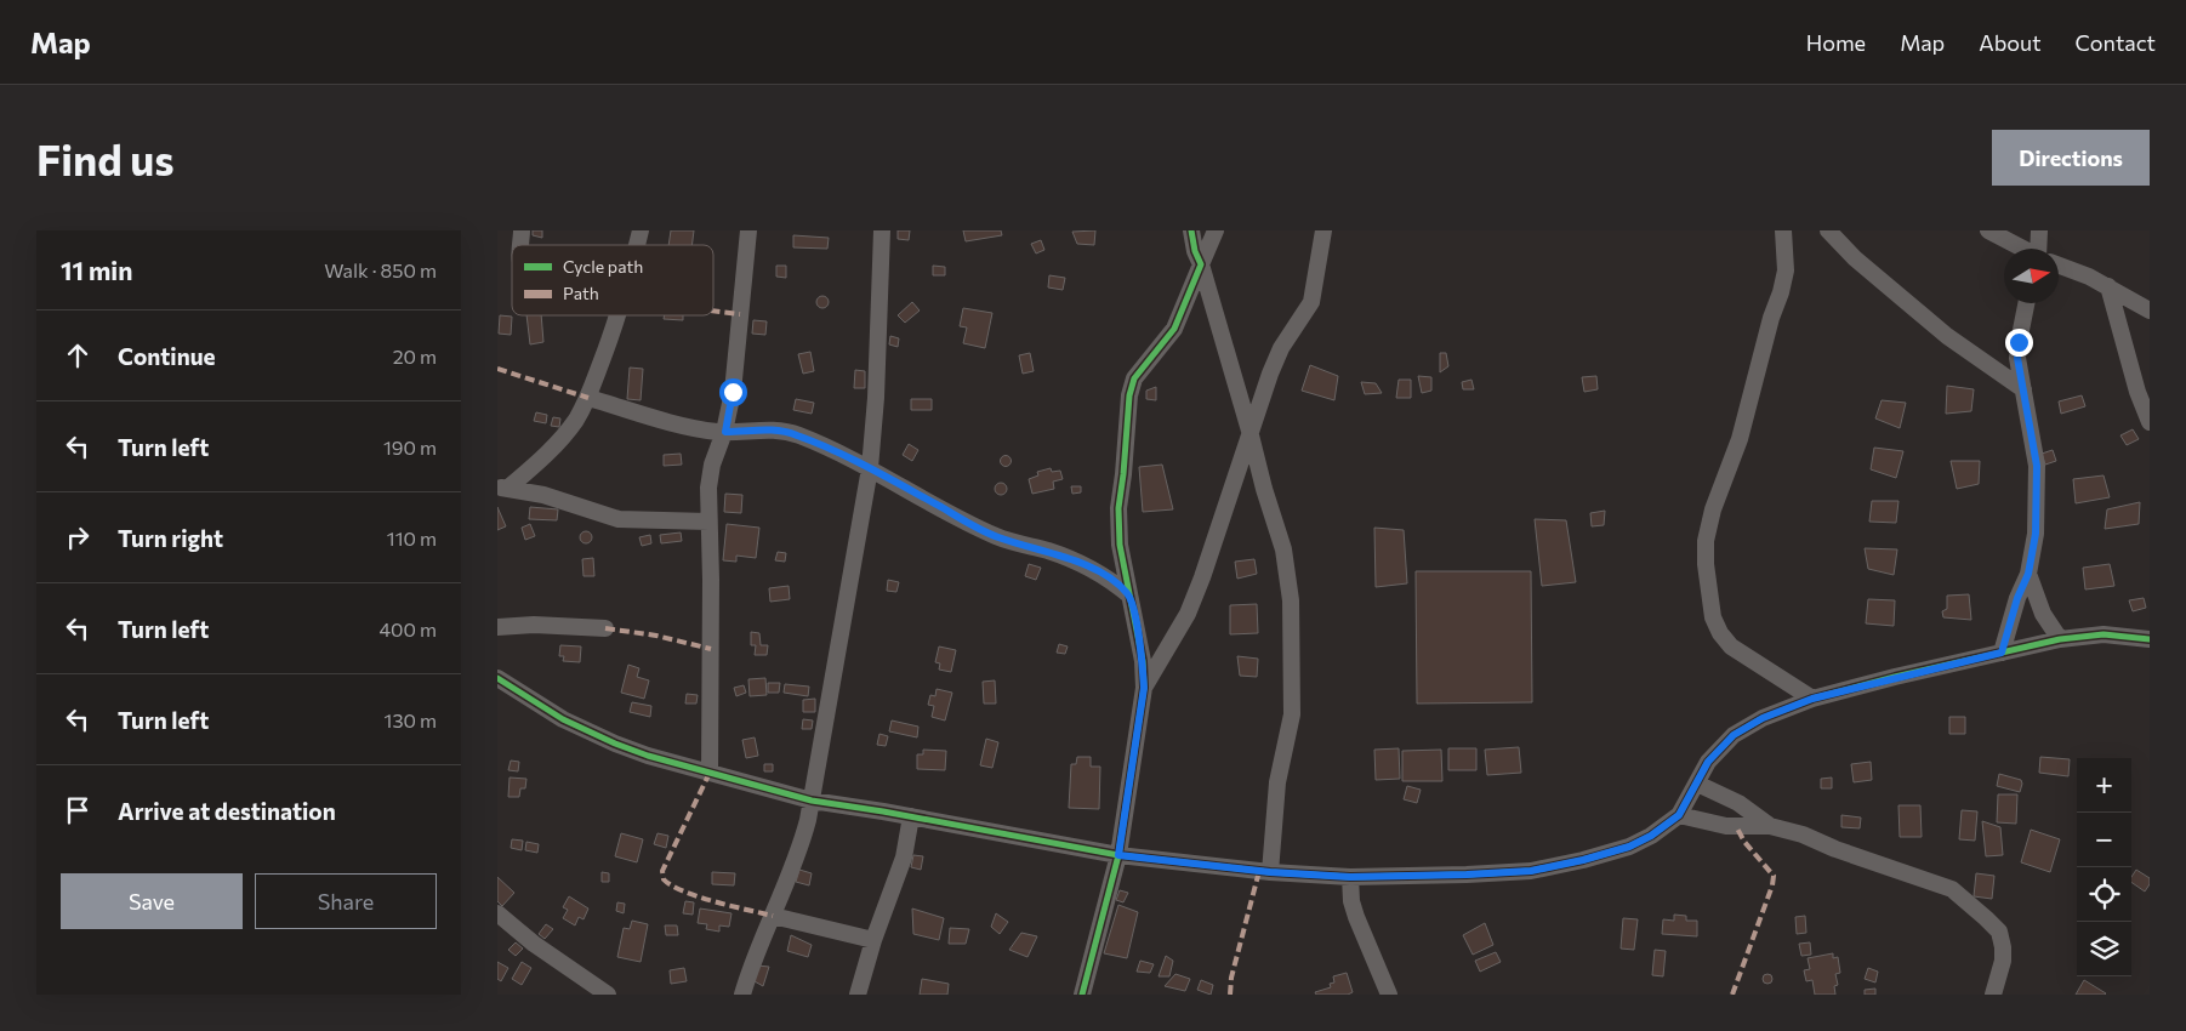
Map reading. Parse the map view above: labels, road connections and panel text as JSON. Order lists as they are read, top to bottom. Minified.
{"legend":["Cycle path","Path"],"north":"right","page":{"header":"Map","nav":["Home","Map","About","Contact"],"buttons":["Directions",["Save","Share"]],"title":"Find us","heading":["11 min","Walk · 850 m"],"list":[["Continue","20 m"],["Turn left","190 m"],["Turn right","110 m"],["Turn left","400 m"],["Turn left","130 m"],"Arrive at destination"],"map_buttons":["+","−"]}}
